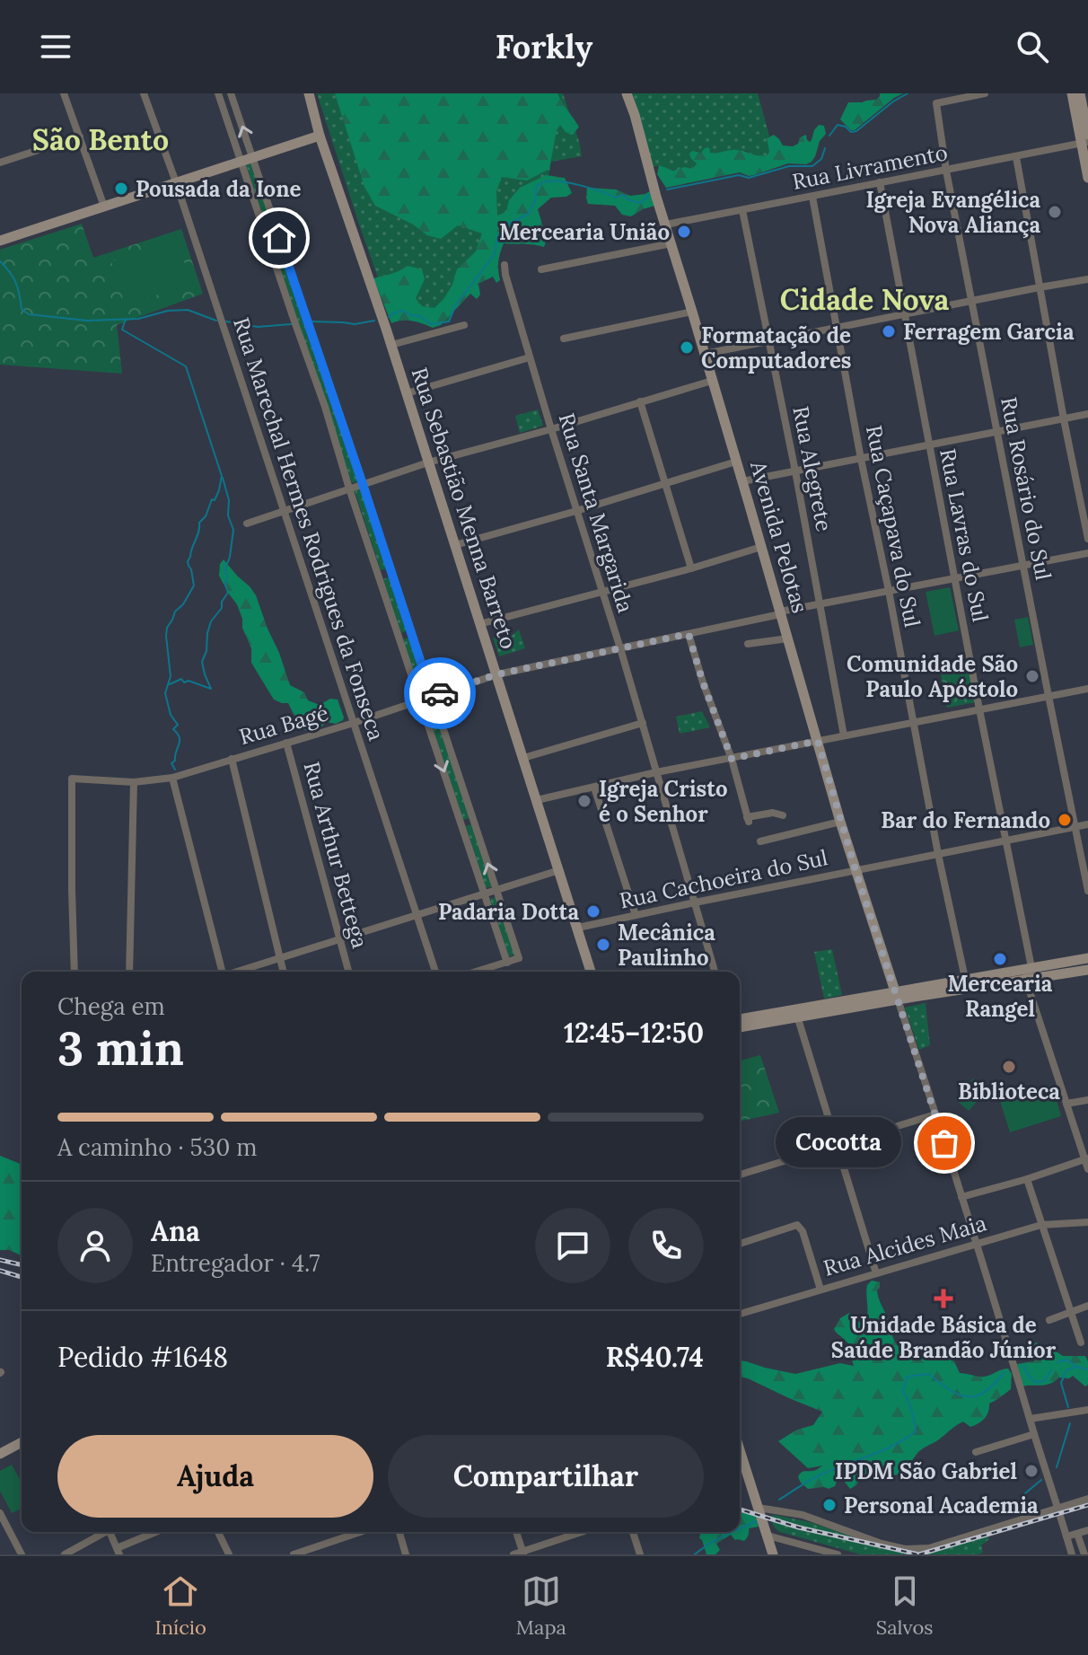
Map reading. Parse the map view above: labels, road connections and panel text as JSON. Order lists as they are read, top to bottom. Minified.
{"streets":{"main road":["Rua Sebastião Menna Barreto","Avenida Pelotas"],"street":["Rua Livramento","Rua Alegrete","Rua Rosário do Sul","Rua Santa Margarida","Rua Caçapava do Sul","Rua Marechal Hermes Rodrigues da Fonseca","Rua Lavras do Sul","Rua Bagé","Rua Arthur Bettega","Rua Cachoeira do Sul","Rua Alcides Maia"]},"crossings":[["Rua Livramento","Rua Alegrete"],["Rua Livramento","Rua Rosário do Sul"],["Rua Livramento","Rua Caçapava do Sul"],["Rua Livramento","Rua Lavras do Sul"],["Rua Livramento","Avenida Pelotas"],["Rua Alegrete","Rua Bagé"],["Rua Rosário do Sul","Rua Bagé"],["Rua Rosário do Sul","Rua Cachoeira do Sul"],["Rua Sebastião Menna Barreto","Rua Bagé"],["Rua Sebastião Menna Barreto","Rua Cachoeira do Sul"],["Rua Santa Margarida","Rua Bagé"],["Rua Santa Margarida","Rua Cachoeira do Sul"],["Rua Caçapava do Sul","Rua Bagé"],["Rua Caçapava do Sul","Rua Cachoeira do Sul"],["Rua Marechal Hermes Rodrigues da Fonseca","Rua Bagé"],["Rua Lavras do Sul","Rua Bagé"],["Rua Lavras do Sul","Rua Cachoeira do Sul"],["Avenida Pelotas","Rua Bagé"],["Avenida Pelotas","Rua Cachoeira do Sul"],["Rua Bagé","Rua Arthur Bettega"]],"districts":["São Bento","Cidade Nova"],"places":{"other":["Pousada da Ione","Igreja Evangélica Nova Aliança","Mercearia União","Ferragem Garcia","Formatação de Computadores","Comunidade São Paulo Apóstolo","Igreja Cristo é o Senhor","Bar do Fernando","Padaria Dotta","Mecânica Paulinho","Mercearia Rangel","Biblioteca","Cocotta","IPDM São Gabriel","Personal Academia"],"health":["Unidade Básica de Saúde Brandão Júnior"]},"page":{"header":"Forkly","heading":["3 min","Chega em","12:45–12:50"],"panel":["Ana","Entregador · 4.7","Pedido #1648","R$40.74"],"bar":"A caminho · 530 m","bubble":"Cocotta","buttons":["Ajuda","Compartilhar"],"tabs":["Início","Mapa","Salvos"]}}
